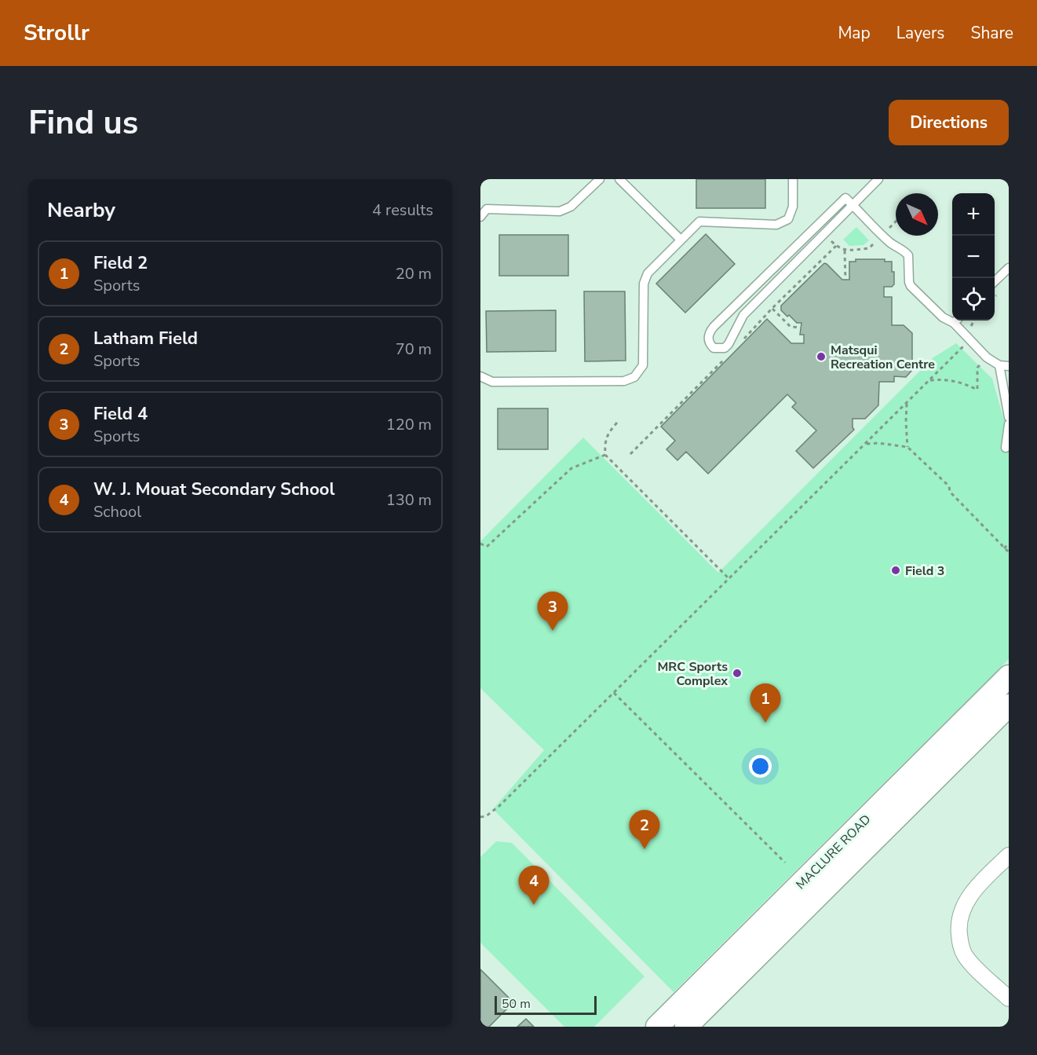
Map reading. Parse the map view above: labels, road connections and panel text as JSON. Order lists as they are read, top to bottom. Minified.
{"streets":{"main road":["MACLURE ROAD"]},"places":["Matsqui Recreation Centre","Field 3","MRC Sports Complex"],"scale_bar":"50 m","north":"bottom right","page":{"header":"Strollr","nav":["Map","Layers","Share"],"buttons":"Directions","title":"Find us","heading":["Nearby","4 results"],"map_buttons":["+","−"],"list":[{"mark":"1","name":"Field 2","note":"Sports","value":"20 m"},{"mark":"2","name":"Latham Field","note":"Sports","value":"70 m"},{"mark":"3","name":"Field 4","note":"Sports","value":"120 m"},{"mark":"4","name":"W. J. Mouat Secondary School","note":"School","value":"130 m"}],"pins":["3","1","2","4"],"scale":"50 m"}}
